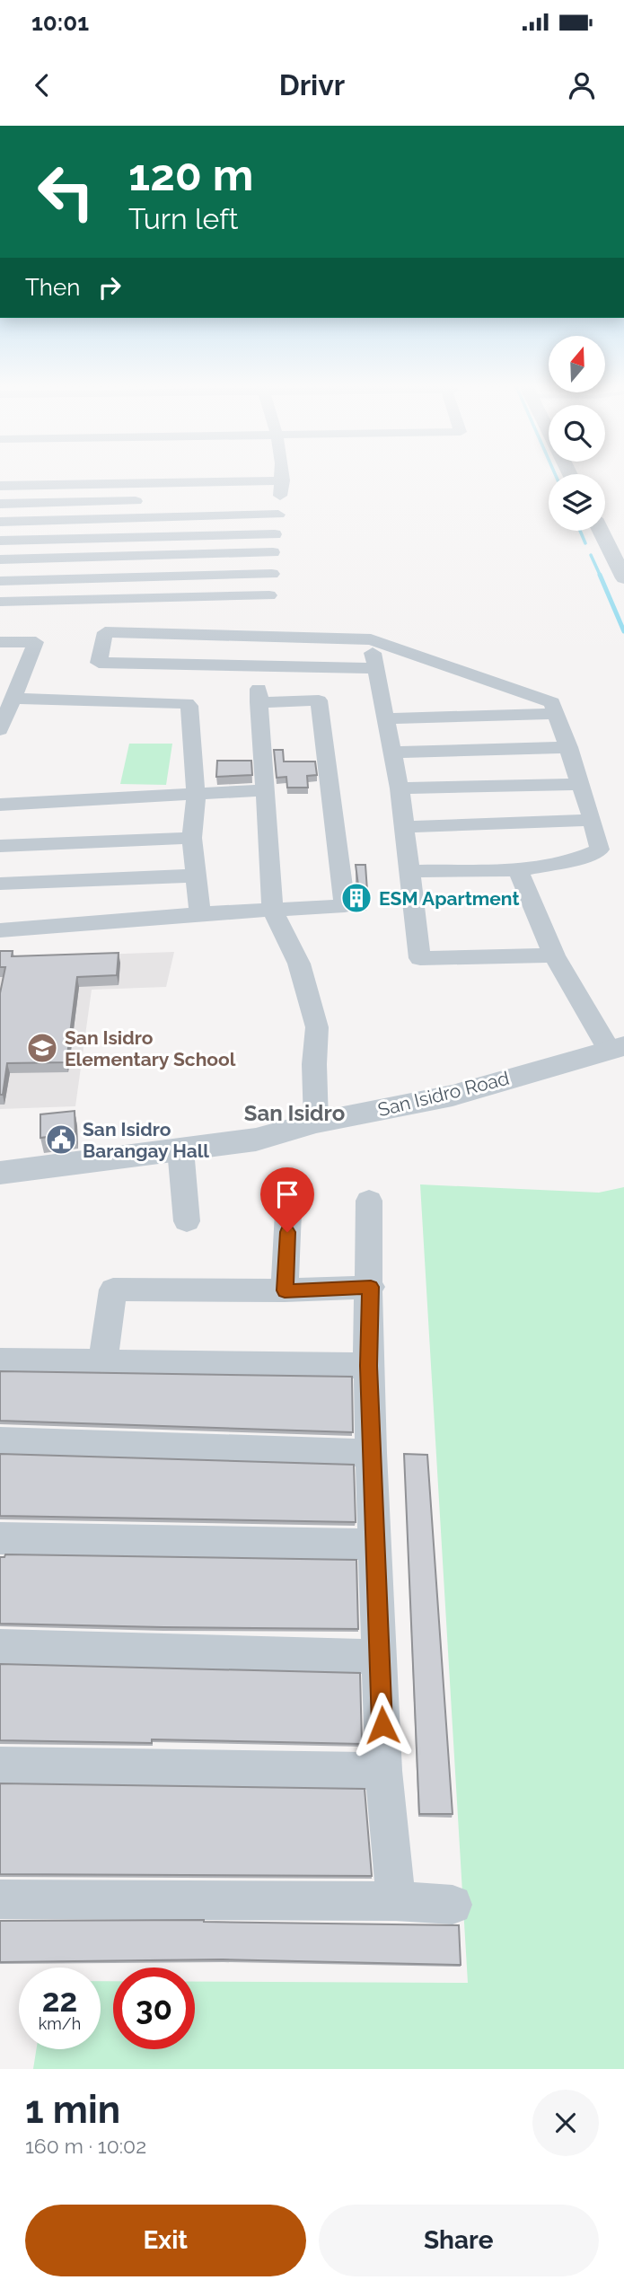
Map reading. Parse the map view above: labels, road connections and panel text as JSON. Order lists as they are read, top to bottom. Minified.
{"streets":{"street":["San Isidro Road"]},"districts":["San Isidro"],"places":{"building":["ESM Apartment"],"school or university":["San Isidro Elementary School"],"public building":["San Isidro Barangay Hall"]},"north":"top","page":{"status":"10:01","header":"Drivr","turn":["120 m","Turn left"],"then":"Then","speed":"22 km/h","limit":"30","heading":["1 min","160 m · 10:02"],"buttons":["Exit","Share"]}}
